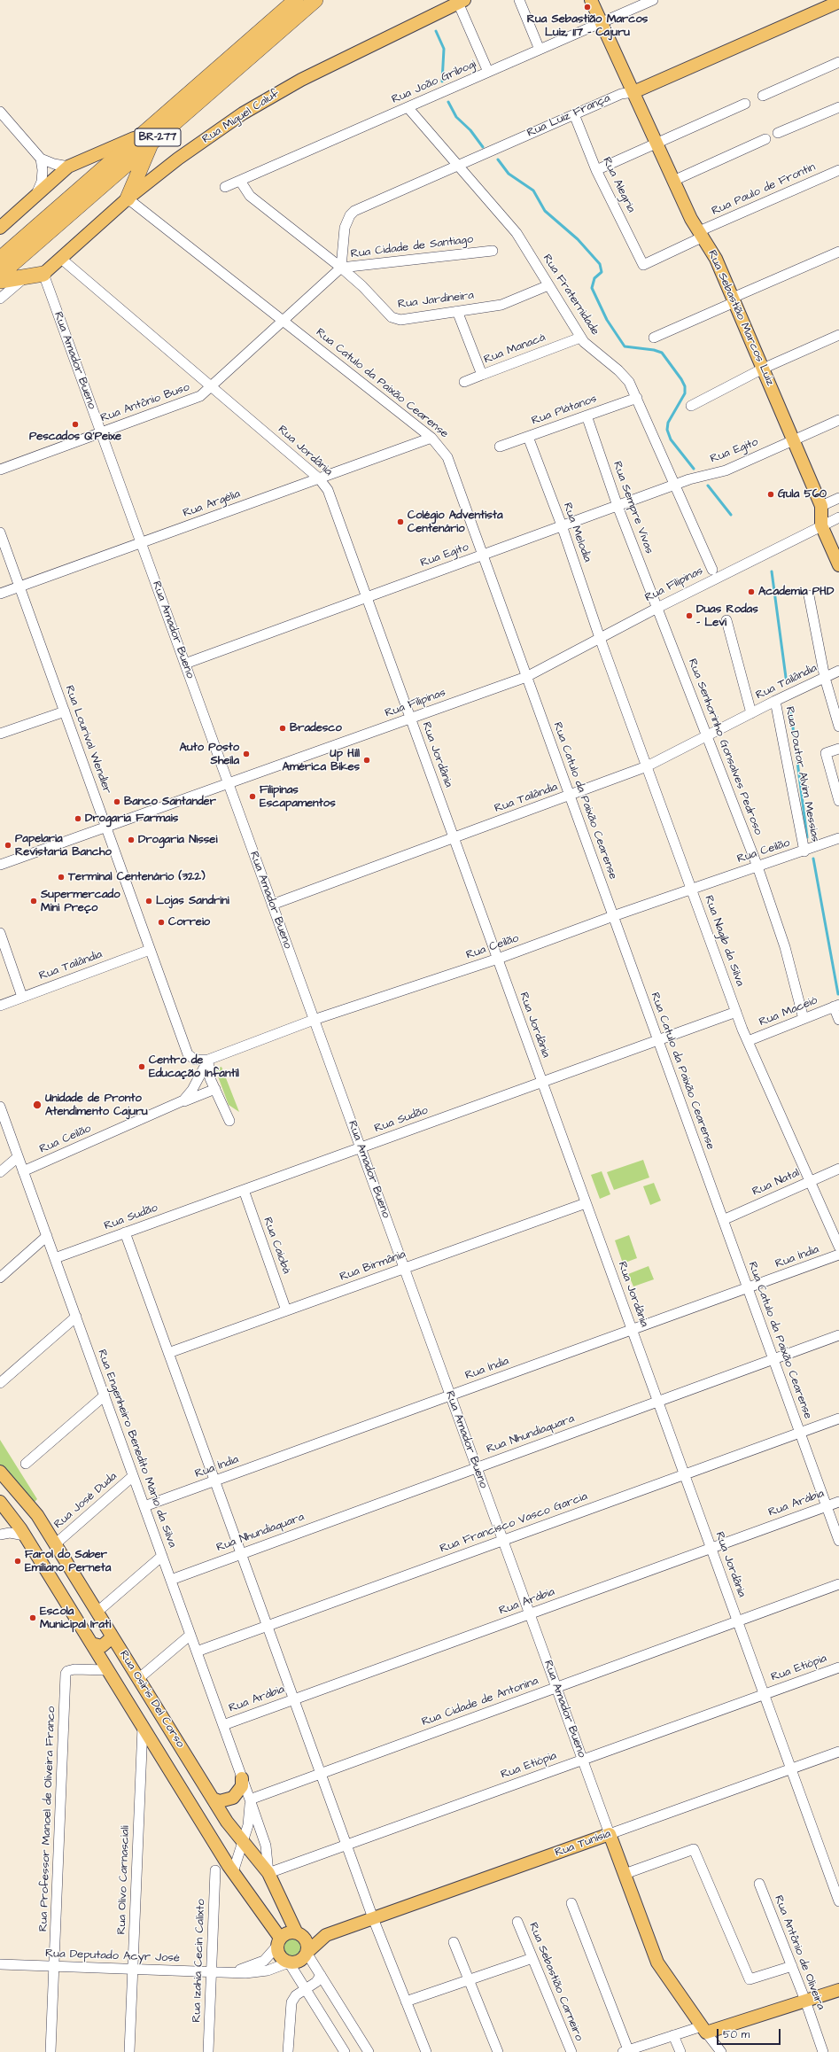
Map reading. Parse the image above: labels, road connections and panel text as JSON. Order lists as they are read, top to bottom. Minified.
{"streets":{"highway":["BR-277"],"main road":["Rua Luiz França","Rua Miguel Caluf","Rua Sebastião Marcos Luiz","Rua Amador Bueno","Rua Osíris Del Corso","Rua Tunísia"],"street":["Rua João Gribogi","Rua Alegria","Rua Paulo de Frontin","Rua Cidade de Santiago","Rua Fraternidade","Rua Jardineira","Rua Manacá","Rua Catulo da Paixão Cearense","Rua Antônio Buso","Rua Plátanos","Rua Jordânia","Rua Egito","Rua Argélia","Rua Sempre Vivas","Rua Melodia","Rua Filipinas","Rua Tailândia","Rua Lourival Wendler","Rua Senhorinho Gonsalves Pedroso","Rua Doutor Alvim Messias","Rua Ceilão","Rua Nagib da Silva","Rua Maceió","Rua Sudão","Rua Natal","Rua Caiobá","Rua Índia","Rua Birmânia","Rua Nhundiaquara","Rua Engenheiro Benedito Mário da Silva","Rua José Duda","Rua Arábia","Rua Francisco Vasco Garcia","Rua Etiópia","Rua Cidade de Antonina","Rua Professor Manoel de Oliveira Franco","Rua Olivo Carnasciali","Rua Antônio de Oliveira","Rua Deputado Acyr José","Rua Izahia Cecin Calixto","Rua Sebastião Carneiro"]},"crossings":[["Rua João Gribogi","Rua Cidade de Santiago"],["Rua João Gribogi","Rua Fraternidade"],["Rua João Gribogi","Rua Sebastião Marcos Luiz"],["Rua Luiz França","Rua Alegria"],["Rua Luiz França","Rua Cidade de Santiago"],["Rua Luiz França","Rua Fraternidade"],["Rua Luiz França","Rua Jardineira"],["Rua Luiz França","Rua Sebastião Marcos Luiz"],["Rua Luiz França","Rua Antônio Buso"],["Rua Miguel Caluf","Rua Amador Bueno"],["Rua Miguel Caluf","Rua Catulo da Paixão Cearense"],["Rua Miguel Caluf","Rua Jordânia"],["Rua Alegria","Rua Paulo de Frontin"],["Rua Paulo de Frontin","Rua Sebastião Marcos Luiz"],["Rua Cidade de Santiago","Rua Jardineira"],["Rua Cidade de Santiago","Rua Antônio Buso"],["Rua Fraternidade","Rua Jardineira"],["Rua Fraternidade","Rua Manacá"],["Rua Fraternidade","Rua Plátanos"],["Rua Fraternidade","Rua Egito"],["Rua Jardineira","Rua Manacá"],["Rua Jardineira","Rua Antônio Buso"],["Rua Sebastião Marcos Luiz","Rua Egito"],["Rua Sebastião Marcos Luiz","Rua Filipinas"],["Rua Amador Bueno","Rua Antônio Buso"],["Rua Amador Bueno","Rua Egito"],["Rua Amador Bueno","Rua Argélia"],["Rua Amador Bueno","Rua Filipinas"],["Rua Amador Bueno","Rua Tailândia"],["Rua Amador Bueno","Rua Ceilão"],["Rua Amador Bueno","Rua Sudão"],["Rua Amador Bueno","Rua Índia"],["Rua Amador Bueno","Rua Birmânia"],["Rua Amador Bueno","Rua Nhundiaquara"],["Rua Amador Bueno","Rua Arábia"],["Rua Amador Bueno","Rua Francisco Vasco Garcia"],["Rua Amador Bueno","Rua Etiópia"],["Rua Amador Bueno","Rua Cidade de Antonina"],["Rua Amador Bueno","Rua Tunísia"],["Rua Catulo da Paixão Cearense","Rua Antônio Buso"],["Rua Catulo da Paixão Cearense","Rua Egito"],["Rua Catulo da Paixão Cearense","Rua Argélia"],["Rua Catulo da Paixão Cearense","Rua Filipinas"],["Rua Catulo da Paixão Cearense","Rua Tailândia"],["Rua Catulo da Paixão Cearense","Rua Ceilão"],["Rua Catulo da Paixão Cearense","Rua Sudão"],["Rua Catulo da Paixão Cearense","Rua Natal"],["Rua Catulo da Paixão Cearense","Rua Índia"],["Rua Catulo da Paixão Cearense","Rua Nhundiaquara"],["Rua Catulo da Paixão Cearense","Rua Arábia"],["Rua Catulo da Paixão Cearense","Rua Francisco Vasco Garcia"],["Rua Antônio Buso","Rua Jordânia"],["Rua Plátanos","Rua Sempre Vivas"],["Rua Plátanos","Rua Melodia"],["Rua Jordânia","Rua Egito"],["Rua Jordânia","Rua Argélia"],["Rua Jordânia","Rua Filipinas"],["Rua Jordânia","Rua Tailândia"],["Rua Jordânia","Rua Ceilão"],["Rua Jordânia","Rua Sudão"],["Rua Jordânia","Rua Índia"],["Rua Jordânia","Rua Birmânia"],["Rua Jordânia","Rua Nhundiaquara"],["Rua Jordânia","Rua Arábia"],["Rua Jordânia","Rua Francisco Vasco Garcia"],["Rua Jordânia","Rua Etiópia"],["Rua Jordânia","Rua Cidade de Antonina"],["Rua Jordânia","Rua Tunísia"],["Rua Egito","Rua Sempre Vivas"],["Rua Egito","Rua Melodia"],["Rua Argélia","Rua Lourival Wendler"],["Rua Sempre Vivas","Rua Filipinas"],["Rua Sempre Vivas","Rua Senhorinho Gonsalves Pedroso"],["Rua Melodia","Rua Filipinas"],["Rua Melodia","Rua Nagib da Silva"],["Rua Filipinas","Rua Lourival Wendler"],["Rua Filipinas","Rua Senhorinho Gonsalves Pedroso"],["Rua Filipinas","Rua Nagib da Silva"],["Rua Tailândia","Rua Lourival Wendler"],["Rua Tailândia","Rua Senhorinho Gonsalves Pedroso"],["Rua Tailândia","Rua Doutor Alvim Messias"],["Rua Tailândia","Rua Nagib da Silva"],["Rua Lourival Wendler","Rua Ceilão"],["Rua Senhorinho Gonsalves Pedroso","Rua Ceilão"],["Rua Senhorinho Gonsalves Pedroso","Rua Maceió"],["Rua Doutor Alvim Messias","Rua Ceilão"],["Rua Ceilão","Rua Nagib da Silva"],["Rua Ceilão","Rua Engenheiro Benedito Mário da Silva"],["Rua Nagib da Silva","Rua Maceió"],["Rua Nagib da Silva","Rua Sudão"],["Rua Nagib da Silva","Rua Natal"],["Rua Sudão","Rua Caiobá"],["Rua Sudão","Rua Engenheiro Benedito Mário da Silva"],["Rua Caiobá","Rua Birmânia"],["Rua Índia","Rua Engenheiro Benedito Mário da Silva"],["Rua Nhundiaquara","Rua Engenheiro Benedito Mário da Silva"],["Rua Engenheiro Benedito Mário da Silva","Rua José Duda"],["Rua Engenheiro Benedito Mário da Silva","Rua Arábia"],["Rua Engenheiro Benedito Mário da Silva","Rua Francisco Vasco Garcia"],["Rua Engenheiro Benedito Mário da Silva","Rua Etiópia"],["Rua Engenheiro Benedito Mário da Silva","Rua Osíris Del Corso"],["Rua Engenheiro Benedito Mário da Silva","Rua Cidade de Antonina"],["Rua José Duda","Rua Osíris Del Corso"],["Rua Etiópia","Rua Osíris Del Corso"],["Rua Osíris Del Corso","Rua Professor Manoel de Oliveira Franco"],["Rua Osíris Del Corso","Rua Tunísia"],["Rua Osíris Del Corso","Rua Olivo Carnasciali"],["Rua Osíris Del Corso","Rua Deputado Acyr José"],["Rua Professor Manoel de Oliveira Franco","Rua Deputado Acyr José"],["Rua Tunísia","Rua Deputado Acyr José"],["Rua Olivo Carnasciali","Rua Deputado Acyr José"],["Rua Deputado Acyr José","Rua Izahia Cecin Calixto"]],"places":["Rua Sebastião Marcos Luiz, 117 - Cajuru","Pescados Q'Peixe","Gula 560","Colégio Adventista Centenário","Academia PHD","Duas Rodas - Levi","Bradesco","Auto Posto Sheila","Up Hill América Bikes","Filipinas Escapamentos","Banco Santander","Drogaria Farmais","Drogaria Nissei","Papelaria Revistaria Bancho","Terminal Centenário (322)","Supermercado Mini Preço","Lojas Sandrini","Correio","Centro de Educação Infantil","Unidade de Pronto Atendimento Cajuru","Farol do Saber Emiliano Perneta","Escola Municipal Irati"],"scale_bar":"50 m"}
